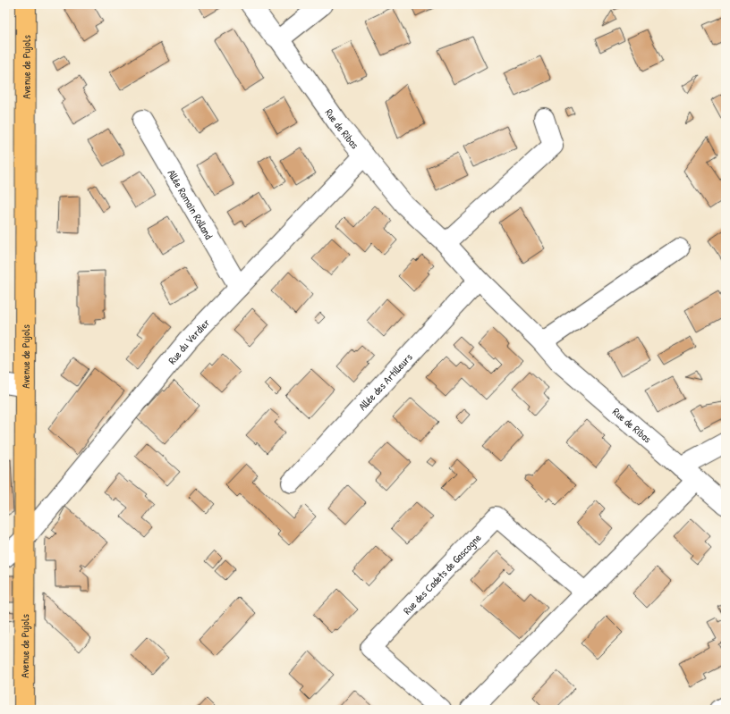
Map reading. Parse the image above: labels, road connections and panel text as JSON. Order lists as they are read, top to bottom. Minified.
{"streets":{"main road":["Avenue de Pujols"],"street":["Rue de Ribas","Allée Romain Rolland","Rue du Verdier","Allée des Artilleurs","Rue des Cadets de Gascogne"]},"crossings":[["Avenue de Pujols","Rue du Verdier"],["Rue de Ribas","Rue du Verdier"],["Rue de Ribas","Allée des Artilleurs"],["Allée Romain Rolland","Rue du Verdier"]]}
